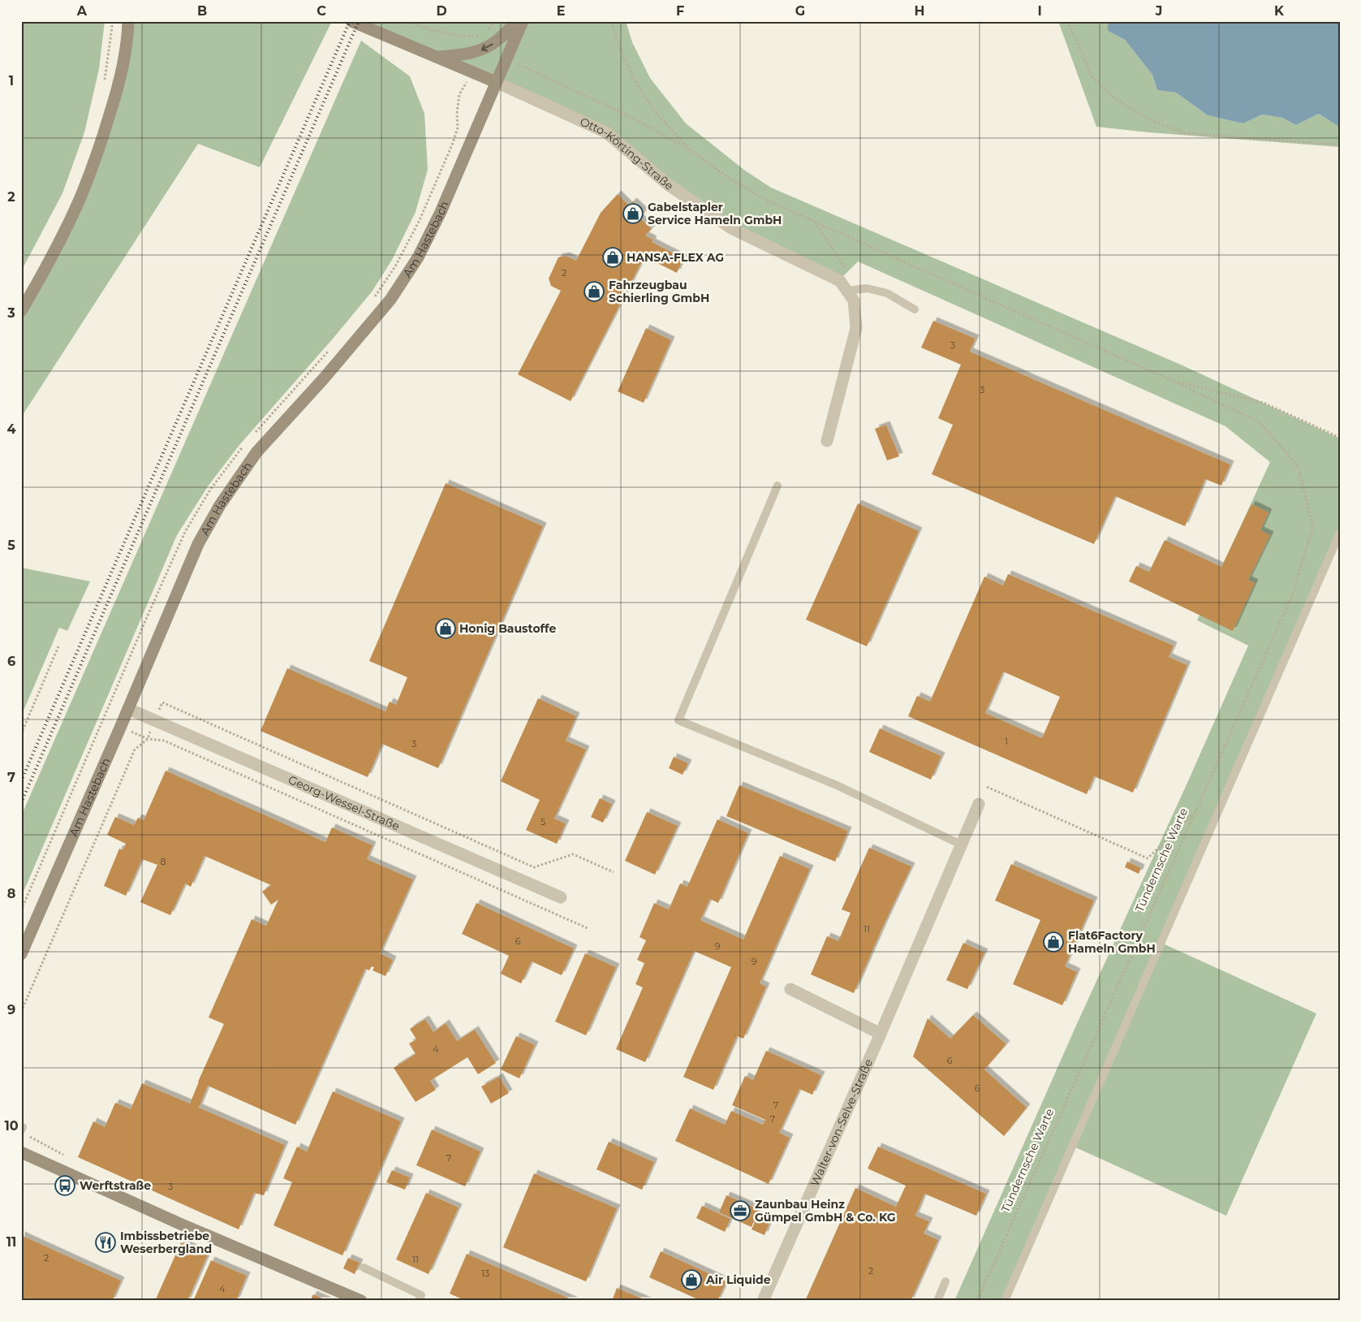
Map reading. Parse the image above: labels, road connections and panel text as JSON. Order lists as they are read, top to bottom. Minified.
{"streets":{"main road":["Am Hastebach"],"street":["Otto-Körting-Straße","Georg-Wessel-Straße","Walter-von-Selve-Straße"],"path":["Tündernsche Warte"]},"crossings":[["Otto-Körting-Straße","Am Hastebach"],["Am Hastebach","Georg-Wessel-Straße"]],"places":{"shop":["Gabelstapler Service Hameln GmbH","HANSA-FLEX AG","Fahrzeugbau Schierling GmbH","Honig Baustoffe","Flat6Factory Hameln GmbH","Air Liquide"],"bus stop":["Werftstraße"],"office":["Zaunbau Heinz Gümpel GmbH & Co. KG"],"restaurant":["Imbissbetriebe Weserbergland"]},"house_numbers":["2","3","3","1","3","5","8","11","6","9","9","4","6","6","7","7","7","3","2","11","2","13","4"],"grid":{"columns":["A","B","C","D","E","F","G","H","I","J","K"],"rows":["1","2","3","4","5","6","7","8","9","10","11"]}}
